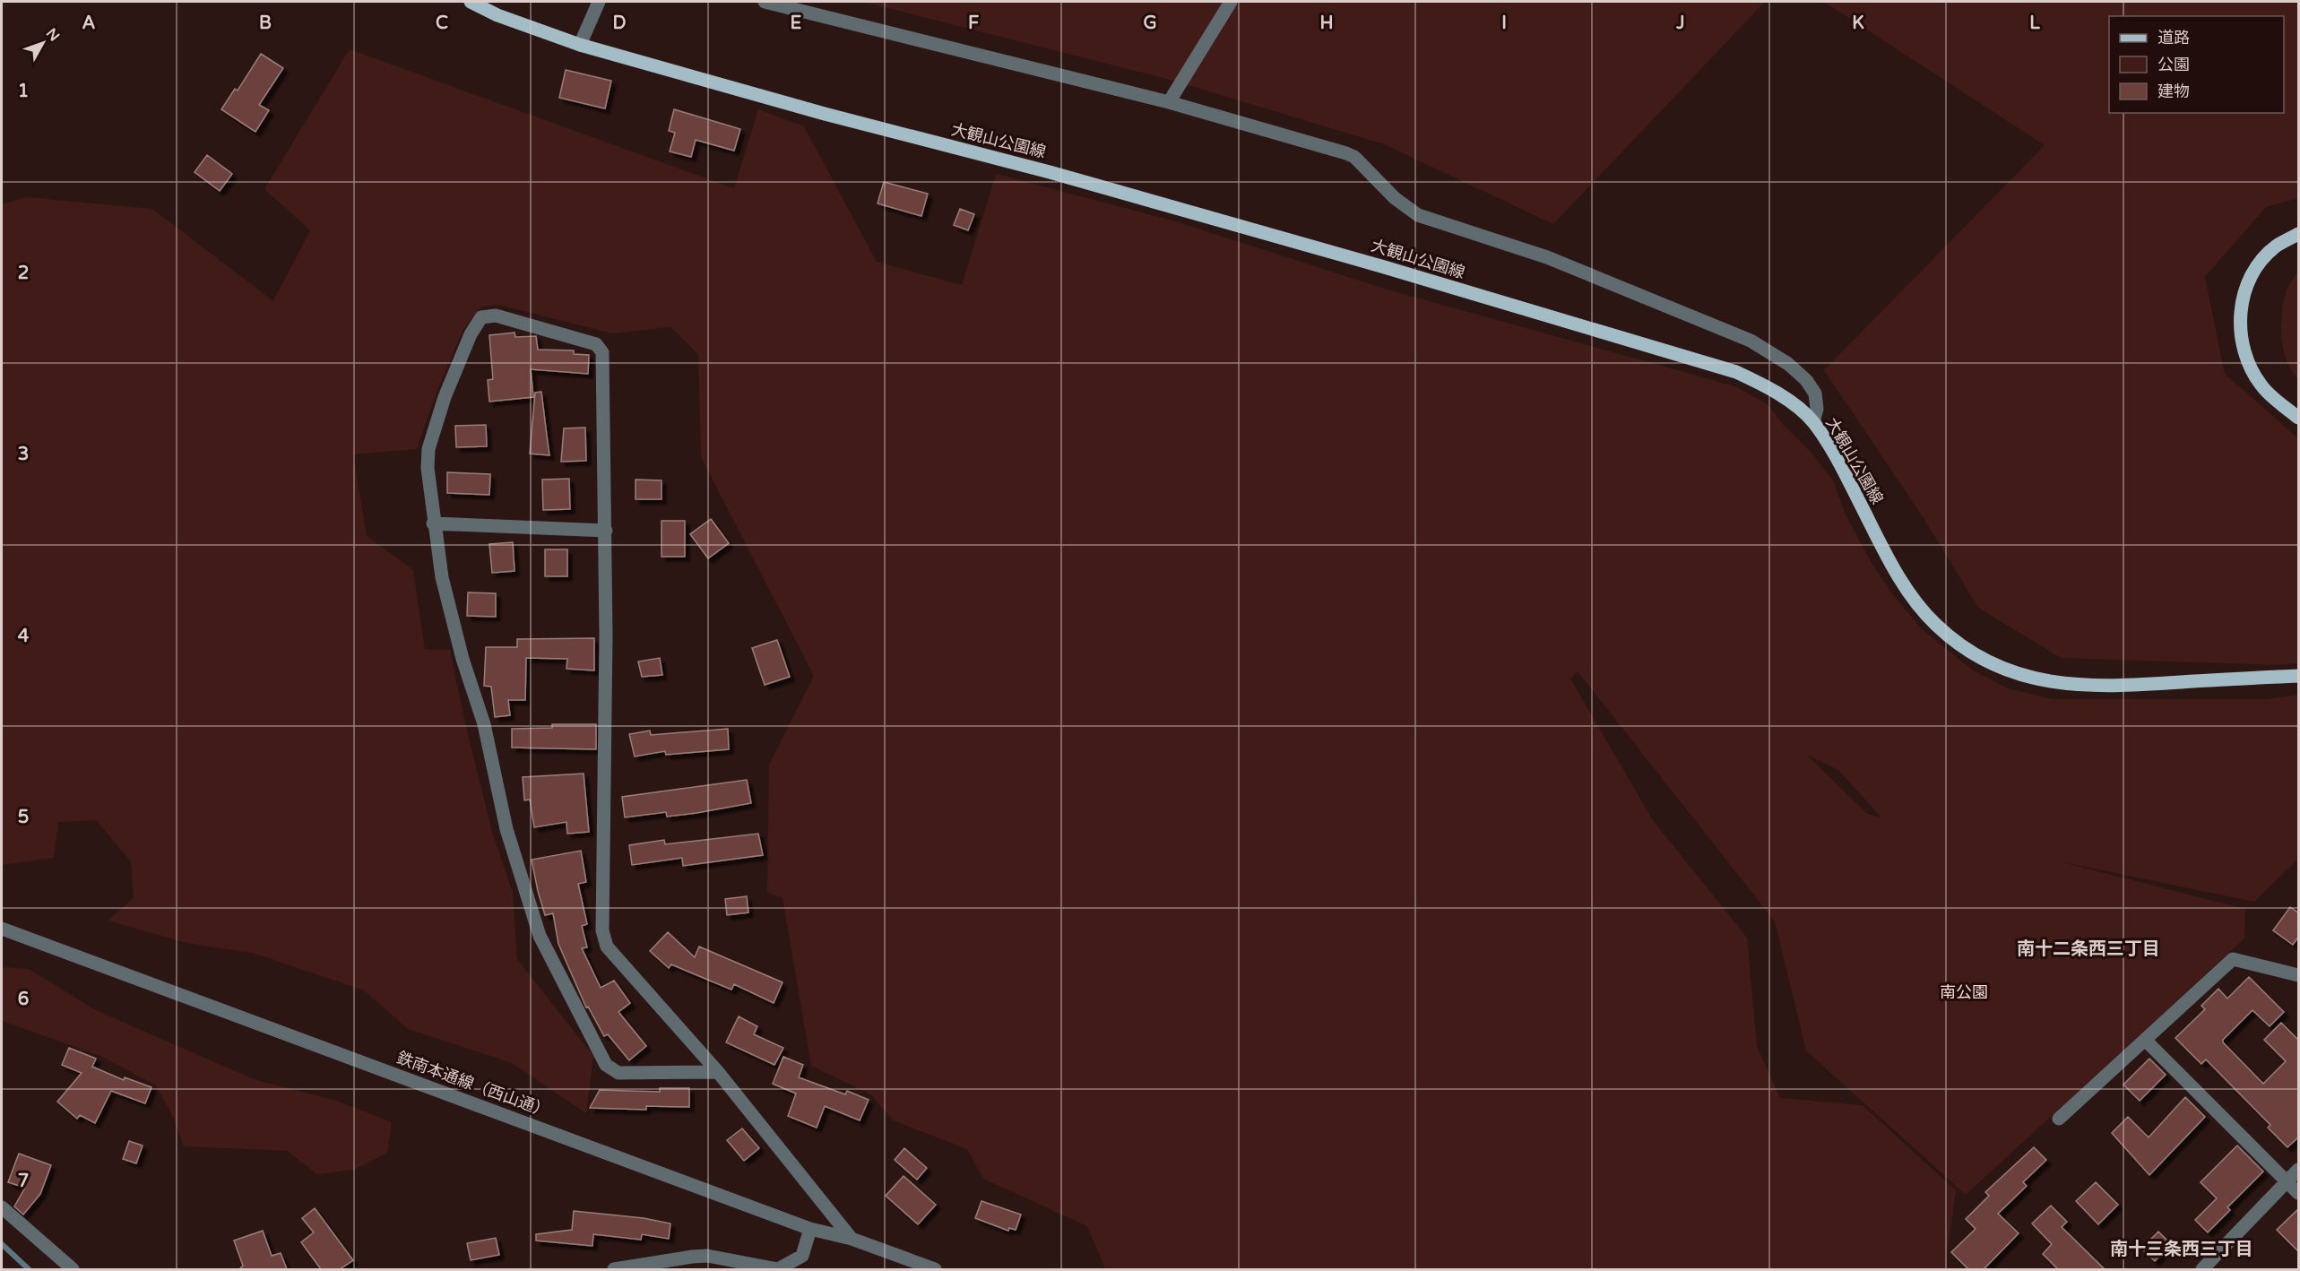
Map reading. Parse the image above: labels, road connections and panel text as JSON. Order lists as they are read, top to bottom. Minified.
{"streets":{"main road":["大観山公園線"],"street":["鉄南本通線（西山通）"]},"districts":["南十二条西三丁目","南十三条西三丁目"],"parks":["南公園"],"legend":["道路","公園","建物"],"north":"top right","grid":{"columns":["A","B","C","D","E","F","G","H","I","J","K","L"],"rows":["1","2","3","4","5","6","7"]}}
